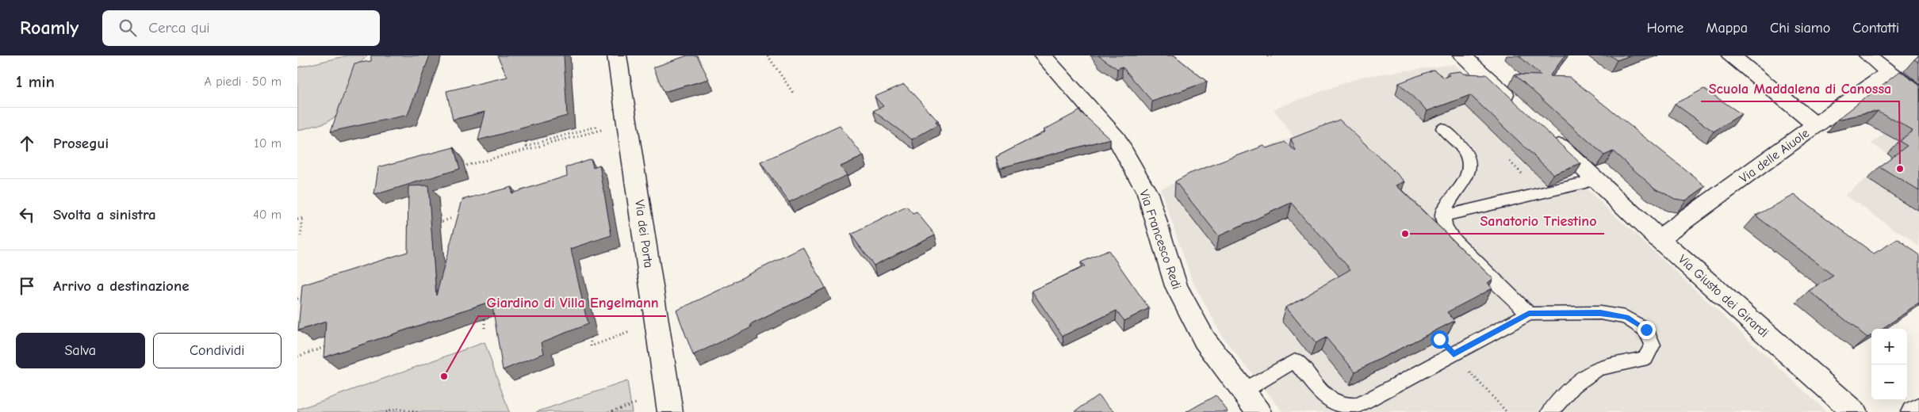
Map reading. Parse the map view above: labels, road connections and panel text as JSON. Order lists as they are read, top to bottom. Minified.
{"streets":{"street":["Via delle Aiuole","Via dei Porta","Via Francesco Redi","Via Giusto dei Girardi"]},"crossings":[["Via delle Aiuole","Via Giusto dei Girardi"]],"places":["Scuola Maddalena di Canossa","Sanatorio Triestino","Giardino di Villa Engelmann"],"page":{"header":"Roamly","search":"Cerca qui","nav":["Home","Mappa","Chi siamo","Contatti"],"heading":["1 min","A piedi · 50 m"],"list":[["Prosegui","10 m"],["Svolta a sinistra","40 m"],"Arrivo a destinazione"],"buttons":["Salva","Condividi"],"map_buttons":["+","−"]}}
